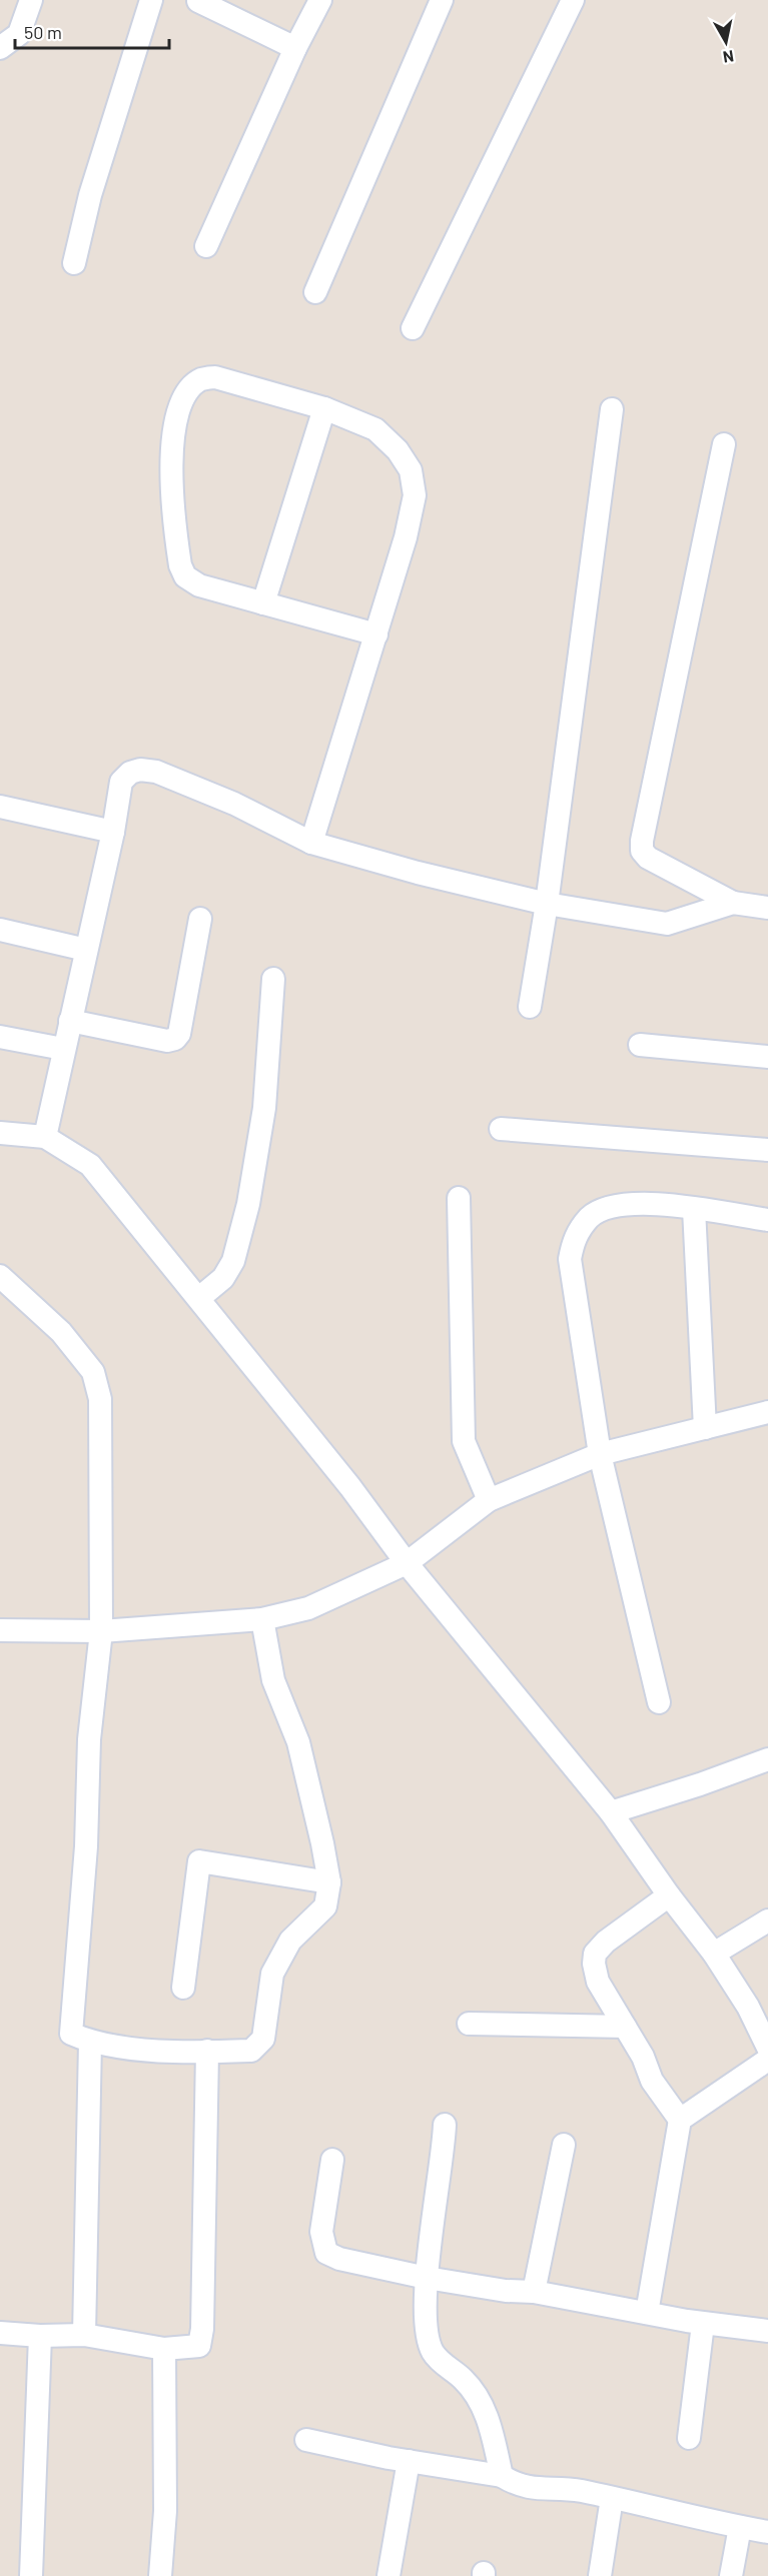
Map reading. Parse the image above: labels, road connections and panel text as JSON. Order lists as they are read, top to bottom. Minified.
{"scale_bar":"50 m","north":"bottom"}
